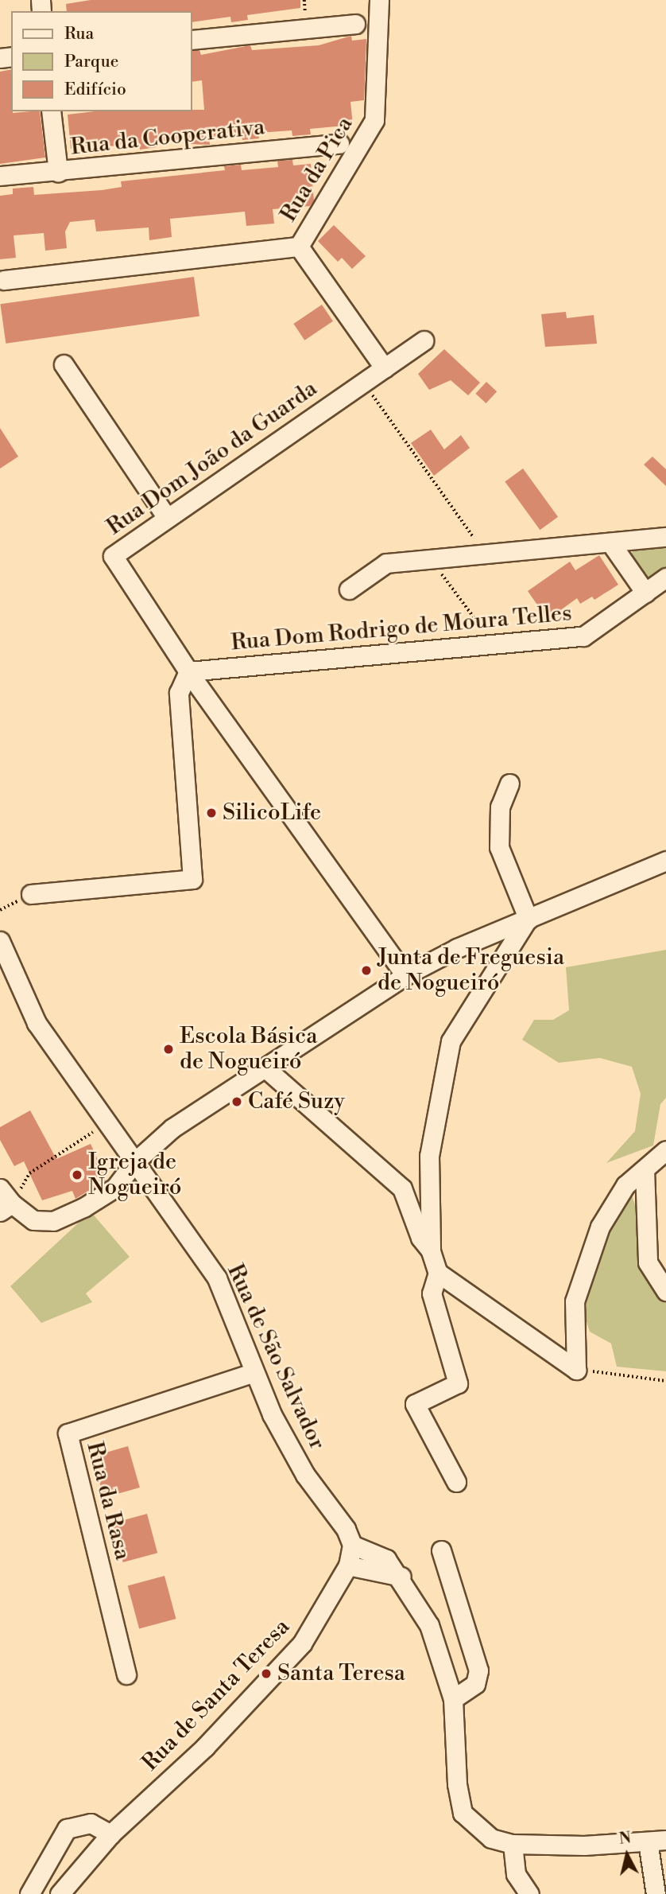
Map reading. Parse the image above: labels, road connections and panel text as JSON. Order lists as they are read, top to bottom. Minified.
{"streets":{"street":["Rua da Cooperativa","Rua da Pica","Rua Dom João da Guarda","Rua Dom Rodrigo de Moura Telles","Rua de São Salvador","Rua da Rasa","Rua de Santa Teresa"]},"crossings":[["Rua da Pica","Rua Dom João da Guarda"],["Rua Dom João da Guarda","Rua Dom Rodrigo de Moura Telles"],["Rua de São Salvador","Rua da Rasa"],["Rua de São Salvador","Rua de Santa Teresa"]],"places":["SilicoLife","Junta de Freguesia de Nogueiró","Escola Básica de Nogueiró","Café Suzy","Igreja de Nogueiró","Santa Teresa"],"legend":["Rua","Parque","Edifício"],"north":"top"}
